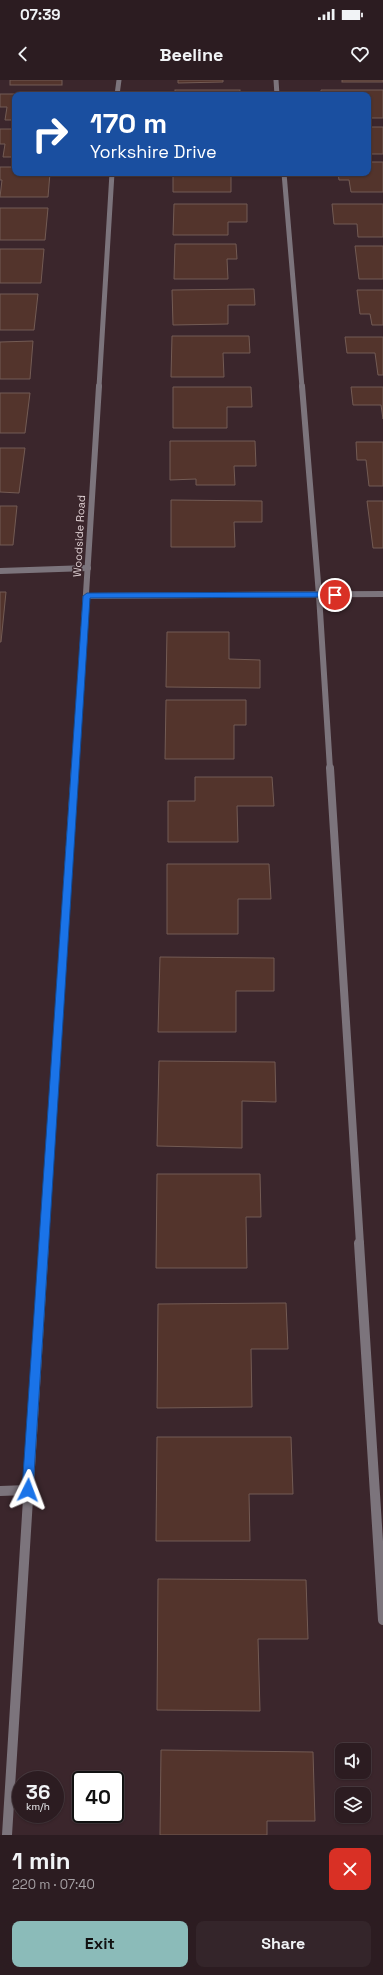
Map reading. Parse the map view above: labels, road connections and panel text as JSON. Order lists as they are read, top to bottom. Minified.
{"streets":{"street":["Woodside Road"]},"page":{"status":"07:39","header":"Beeline","turn":["170 m","Yorkshire Drive"],"speed":"36 km/h","limit":"40","heading":["1 min","220 m · 07:40"],"buttons":["Exit","Share"]}}
